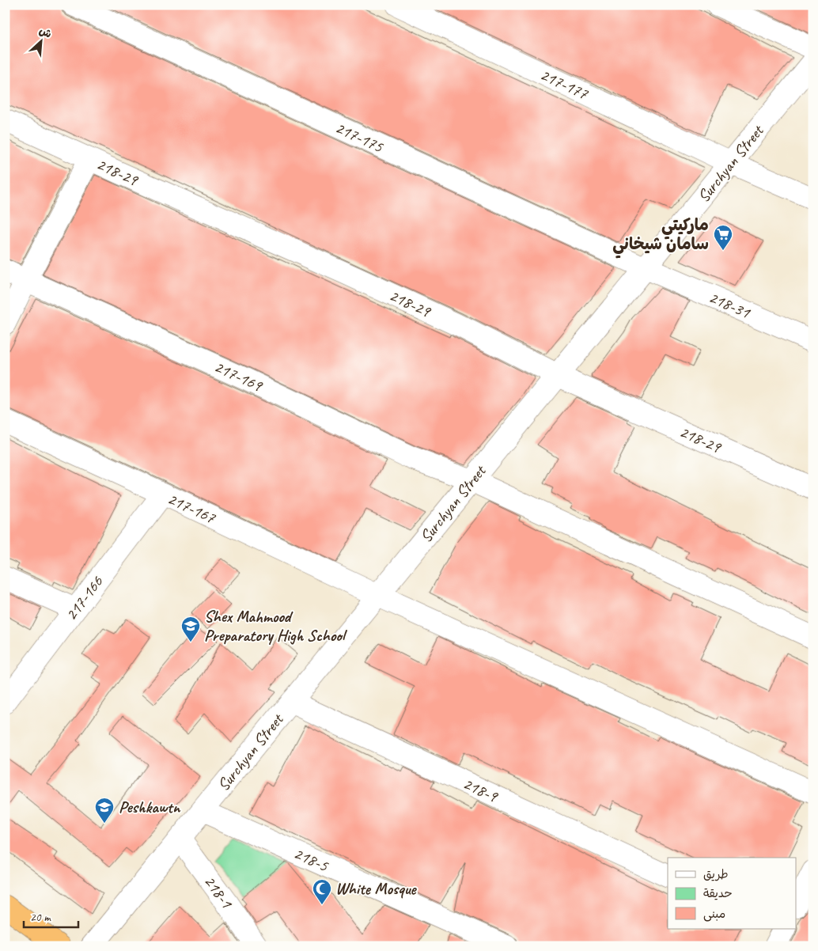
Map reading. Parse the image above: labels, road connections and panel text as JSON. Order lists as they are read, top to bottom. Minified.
{"streets":{"street":["217-177","217-175","Surchyan Street","218-29","218-31","217-169","217-167","217-166","218-9","218-5","218-1"]},"crossings":[["217-177","Surchyan Street"],["217-175","Surchyan Street"],["217-175","218-31"],["Surchyan Street","218-29"],["Surchyan Street","218-31"],["Surchyan Street","217-169"],["Surchyan Street","217-167"],["Surchyan Street","218-9"],["Surchyan Street","218-5"],["Surchyan Street","218-1"],["217-167","217-166"]],"places":{"supermarket":["ماركيتي سامان شيخاني"],"school or university":["Shex Mahmood Preparatory High School","Peshkawtn"],"mosque":["White Mosque"]},"legend":["طريق","حديقة","مبنى"],"scale_bar":"20 m","north":"top right"}
